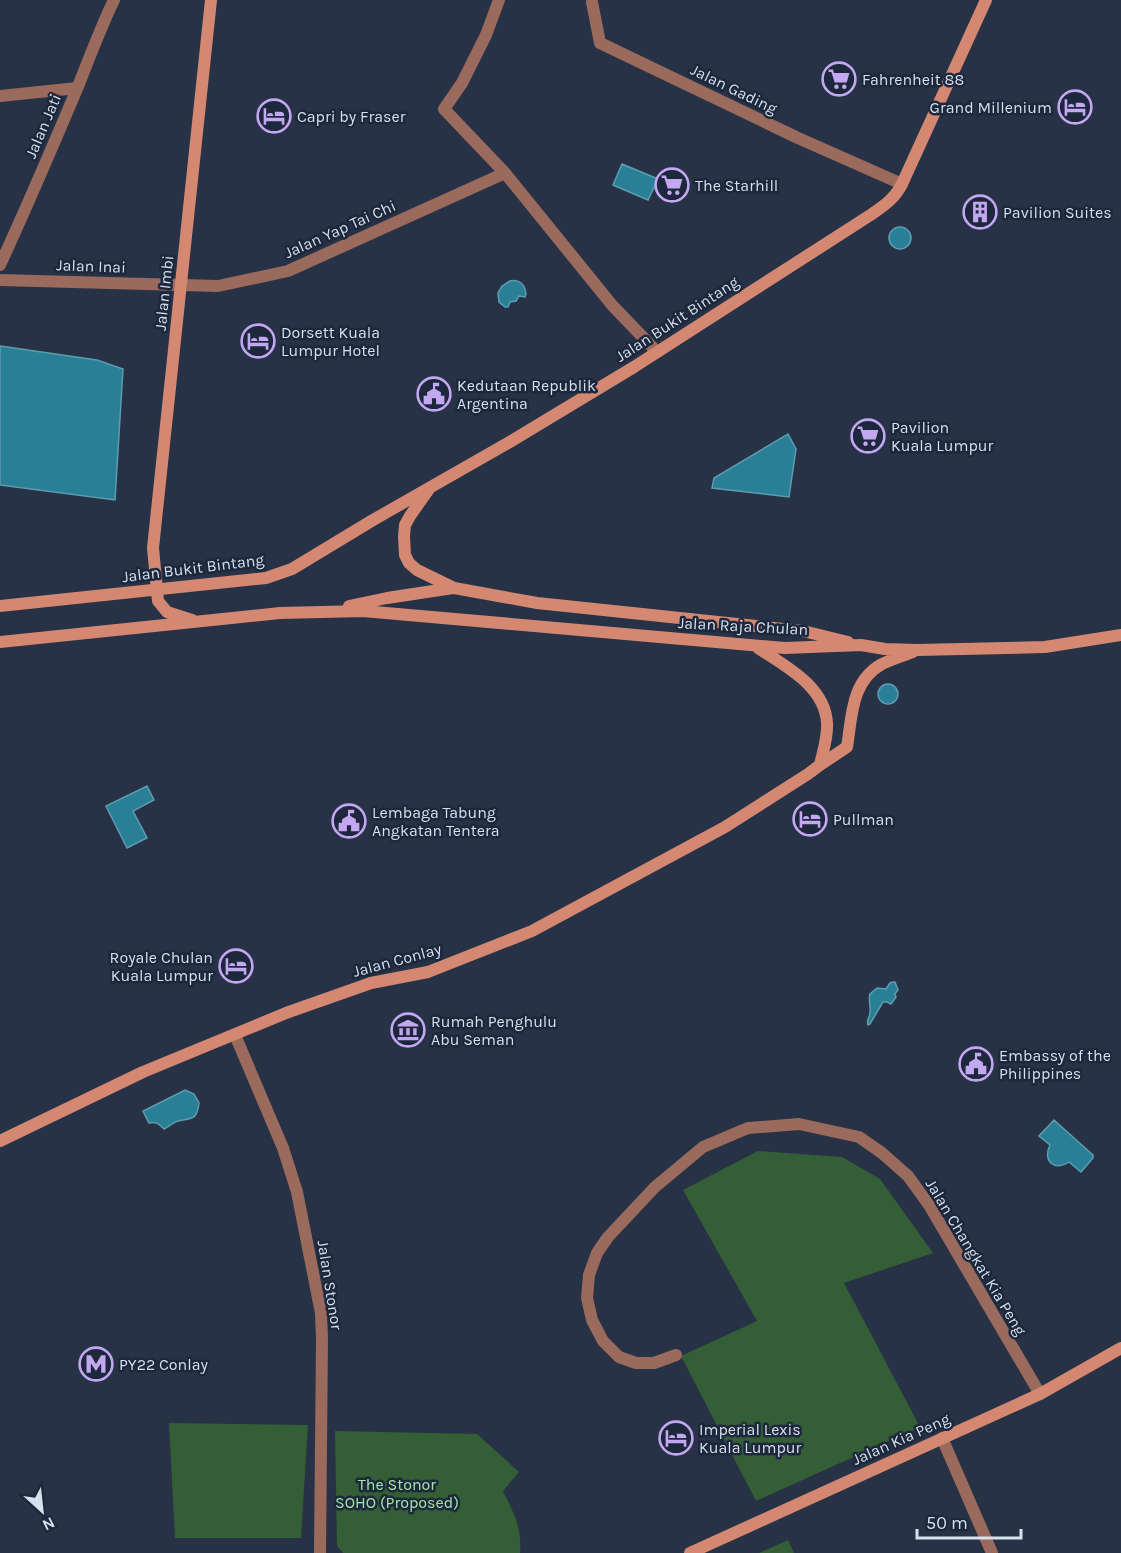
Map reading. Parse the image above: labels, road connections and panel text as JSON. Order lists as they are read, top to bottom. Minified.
{"streets":{"main road":["Jalan Imbi","Jalan Bukit Bintang","Jalan Raja Chulan","Jalan Conlay","Jalan Kia Peng"],"street":["Jalan Gading","Jalan Jati","Jalan Yap Tai Chi","Jalan Inai","Jalan Changkat Kia Peng","Jalan Stonor"]},"crossings":[["Jalan Gading","Jalan Bukit Bintang"],["Jalan Yap Tai Chi","Jalan Inai"],["Jalan Yap Tai Chi","Jalan Imbi"],["Jalan Inai","Jalan Imbi"],["Jalan Imbi","Jalan Bukit Bintang"],["Jalan Raja Chulan","Jalan Conlay"],["Jalan Conlay","Jalan Stonor"],["Jalan Changkat Kia Peng","Jalan Kia Peng"]],"parks":["The Stonor SOHO (Proposed)"],"places":{"supermarket":["Fahrenheit 88","The Starhill","Pavilion Kuala Lumpur"],"hotel":["Grand Millenium","Capri by Fraser","Dorsett Kuala Lumpur Hotel","Pullman","Royale Chulan Kuala Lumpur","Imperial Lexis Kuala Lumpur"],"building":["Pavilion Suites"],"public building":["Kedutaan Republik Argentina","Lembaga Tabung Angkatan Tentera","Embassy of the Philippines"],"museum":["Rumah Penghulu Abu Seman"],"metro station":["PY22 Conlay"]},"scale_bar":"50 m","north":"bottom right"}
